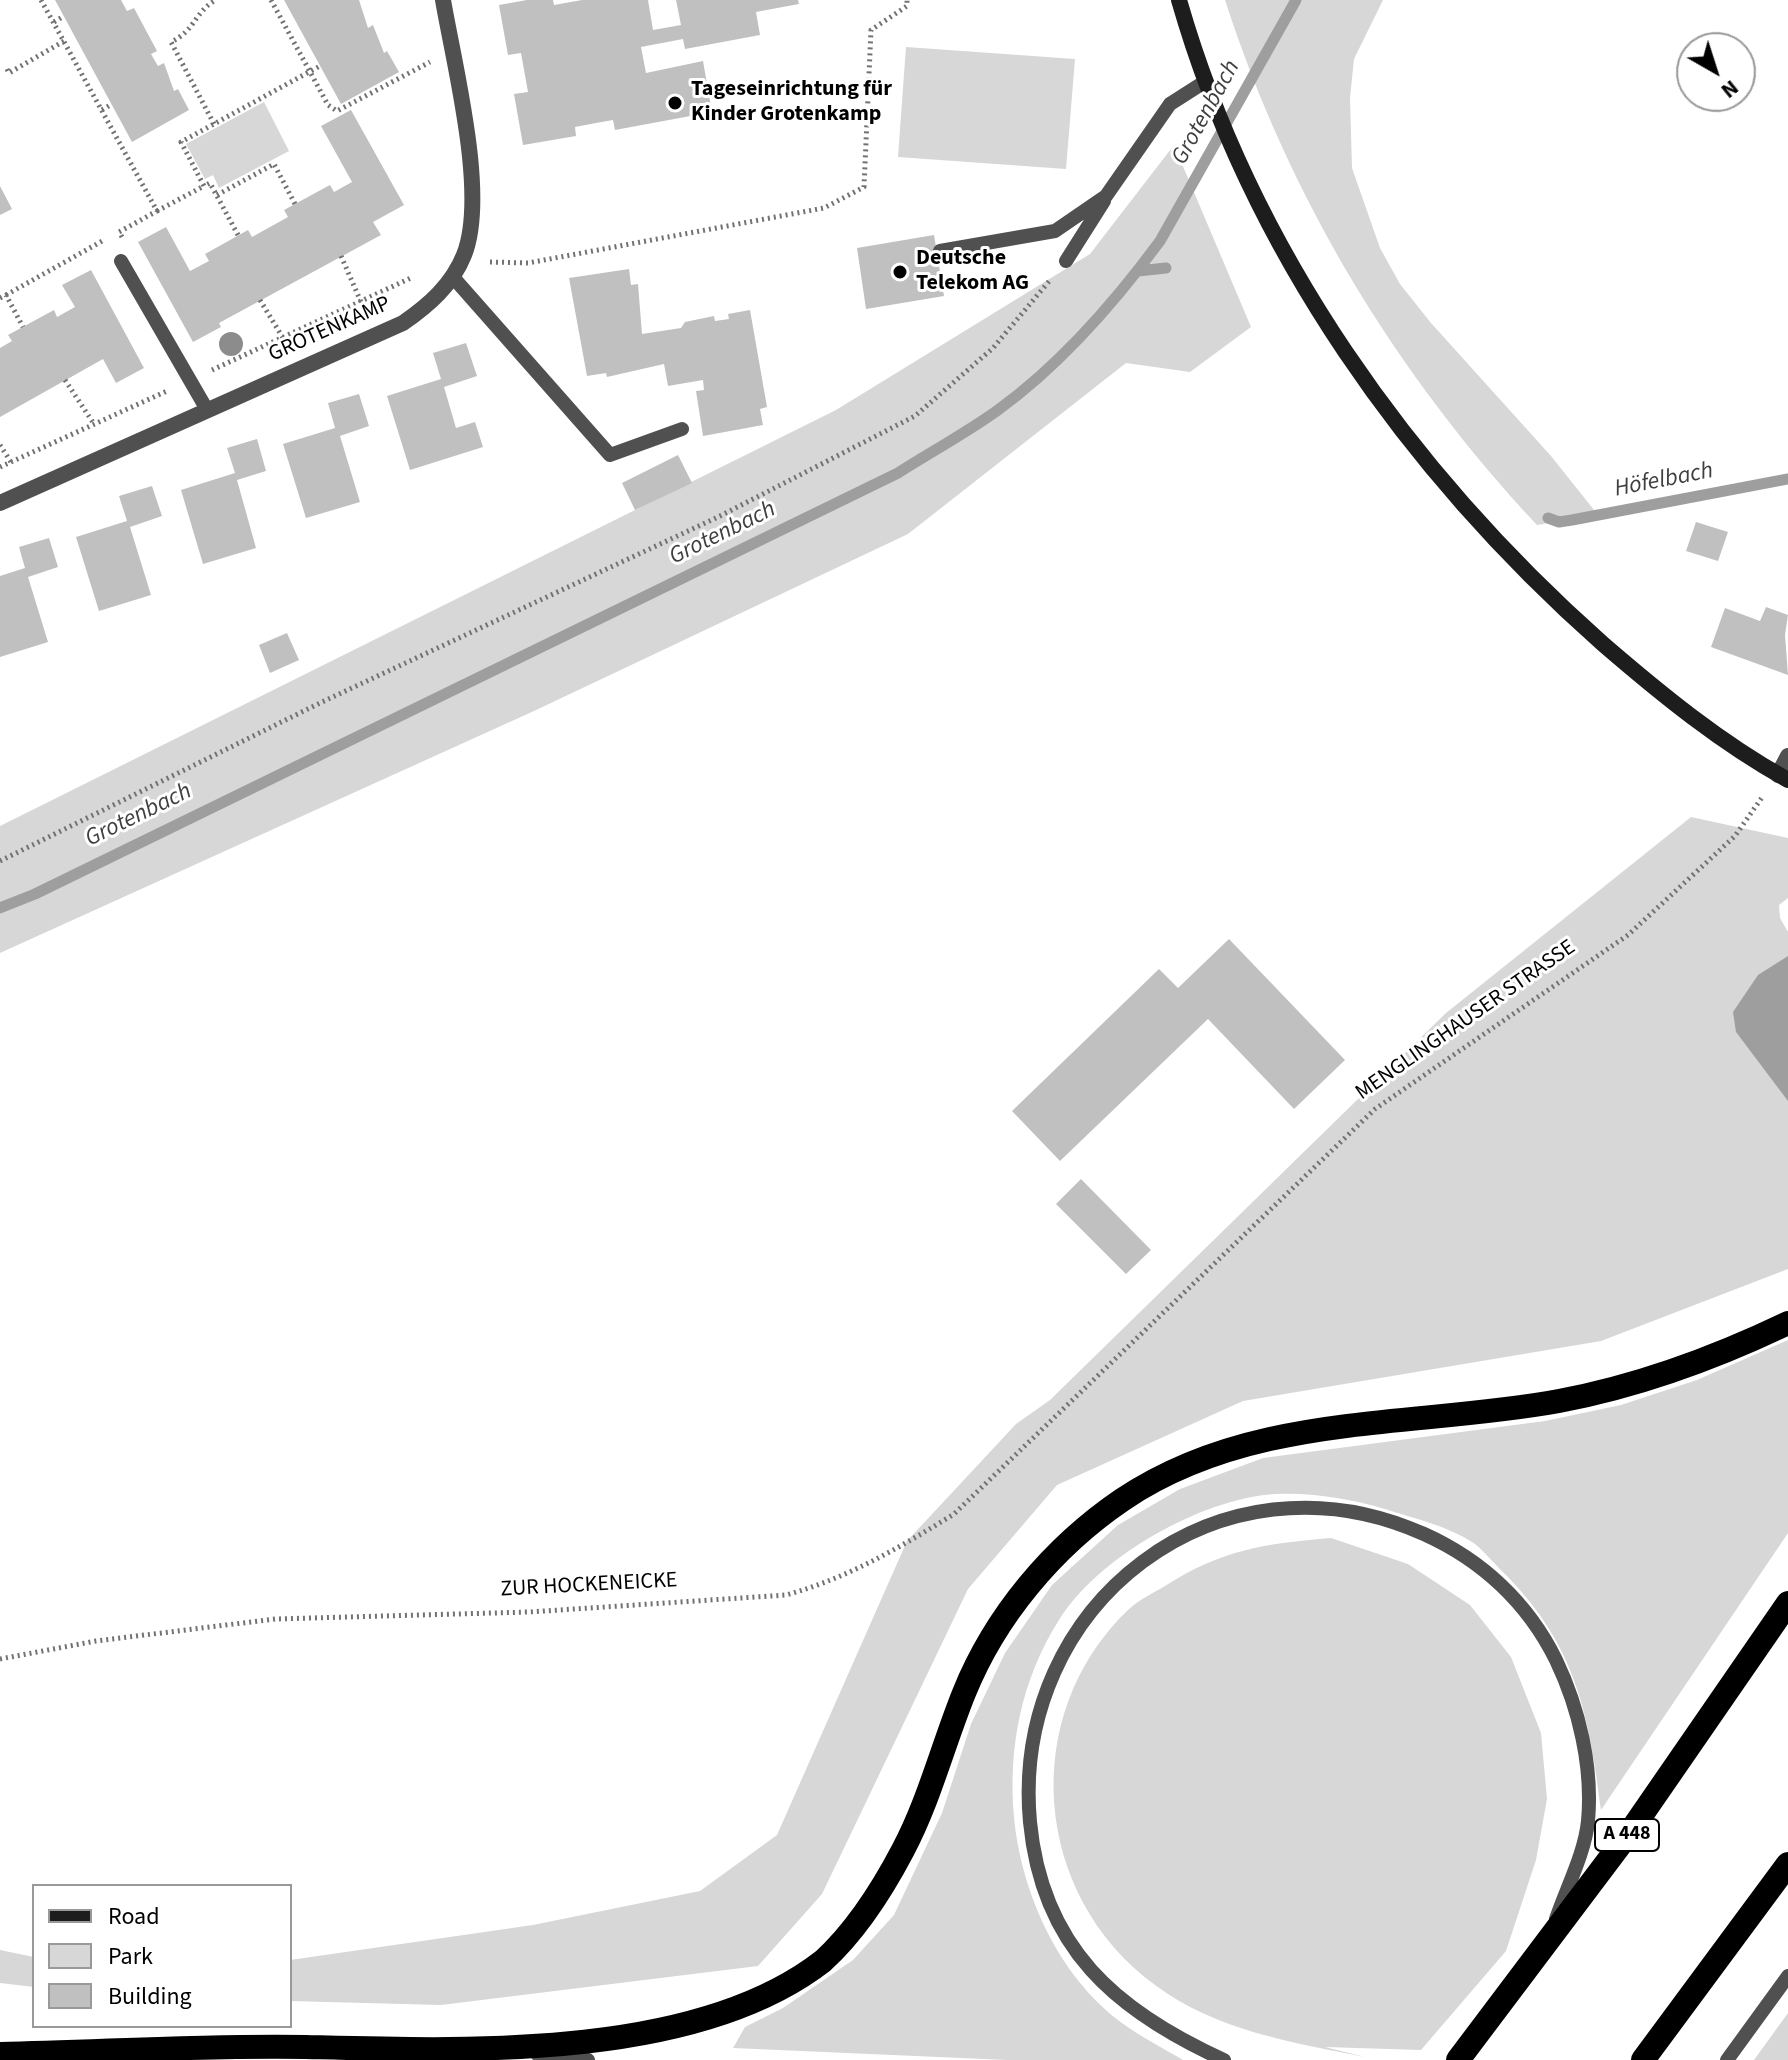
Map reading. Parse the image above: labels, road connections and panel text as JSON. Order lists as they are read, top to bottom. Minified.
{"streets":{"highway":["A 448"],"street":["GROTENKAMP"],"path":["MENGLINGHAUSER STRASSE","ZUR HOCKENEICKE"]},"crossings":[["MENGLINGHAUSER STRASSE","ZUR HOCKENEICKE"]],"water":["Grotenbach","Höfelbach"],"places":["Tageseinrichtung für Kinder Grotenkamp","Deutsche Telekom AG"],"legend":["Road","Park","Building"],"north":"bottom right"}
